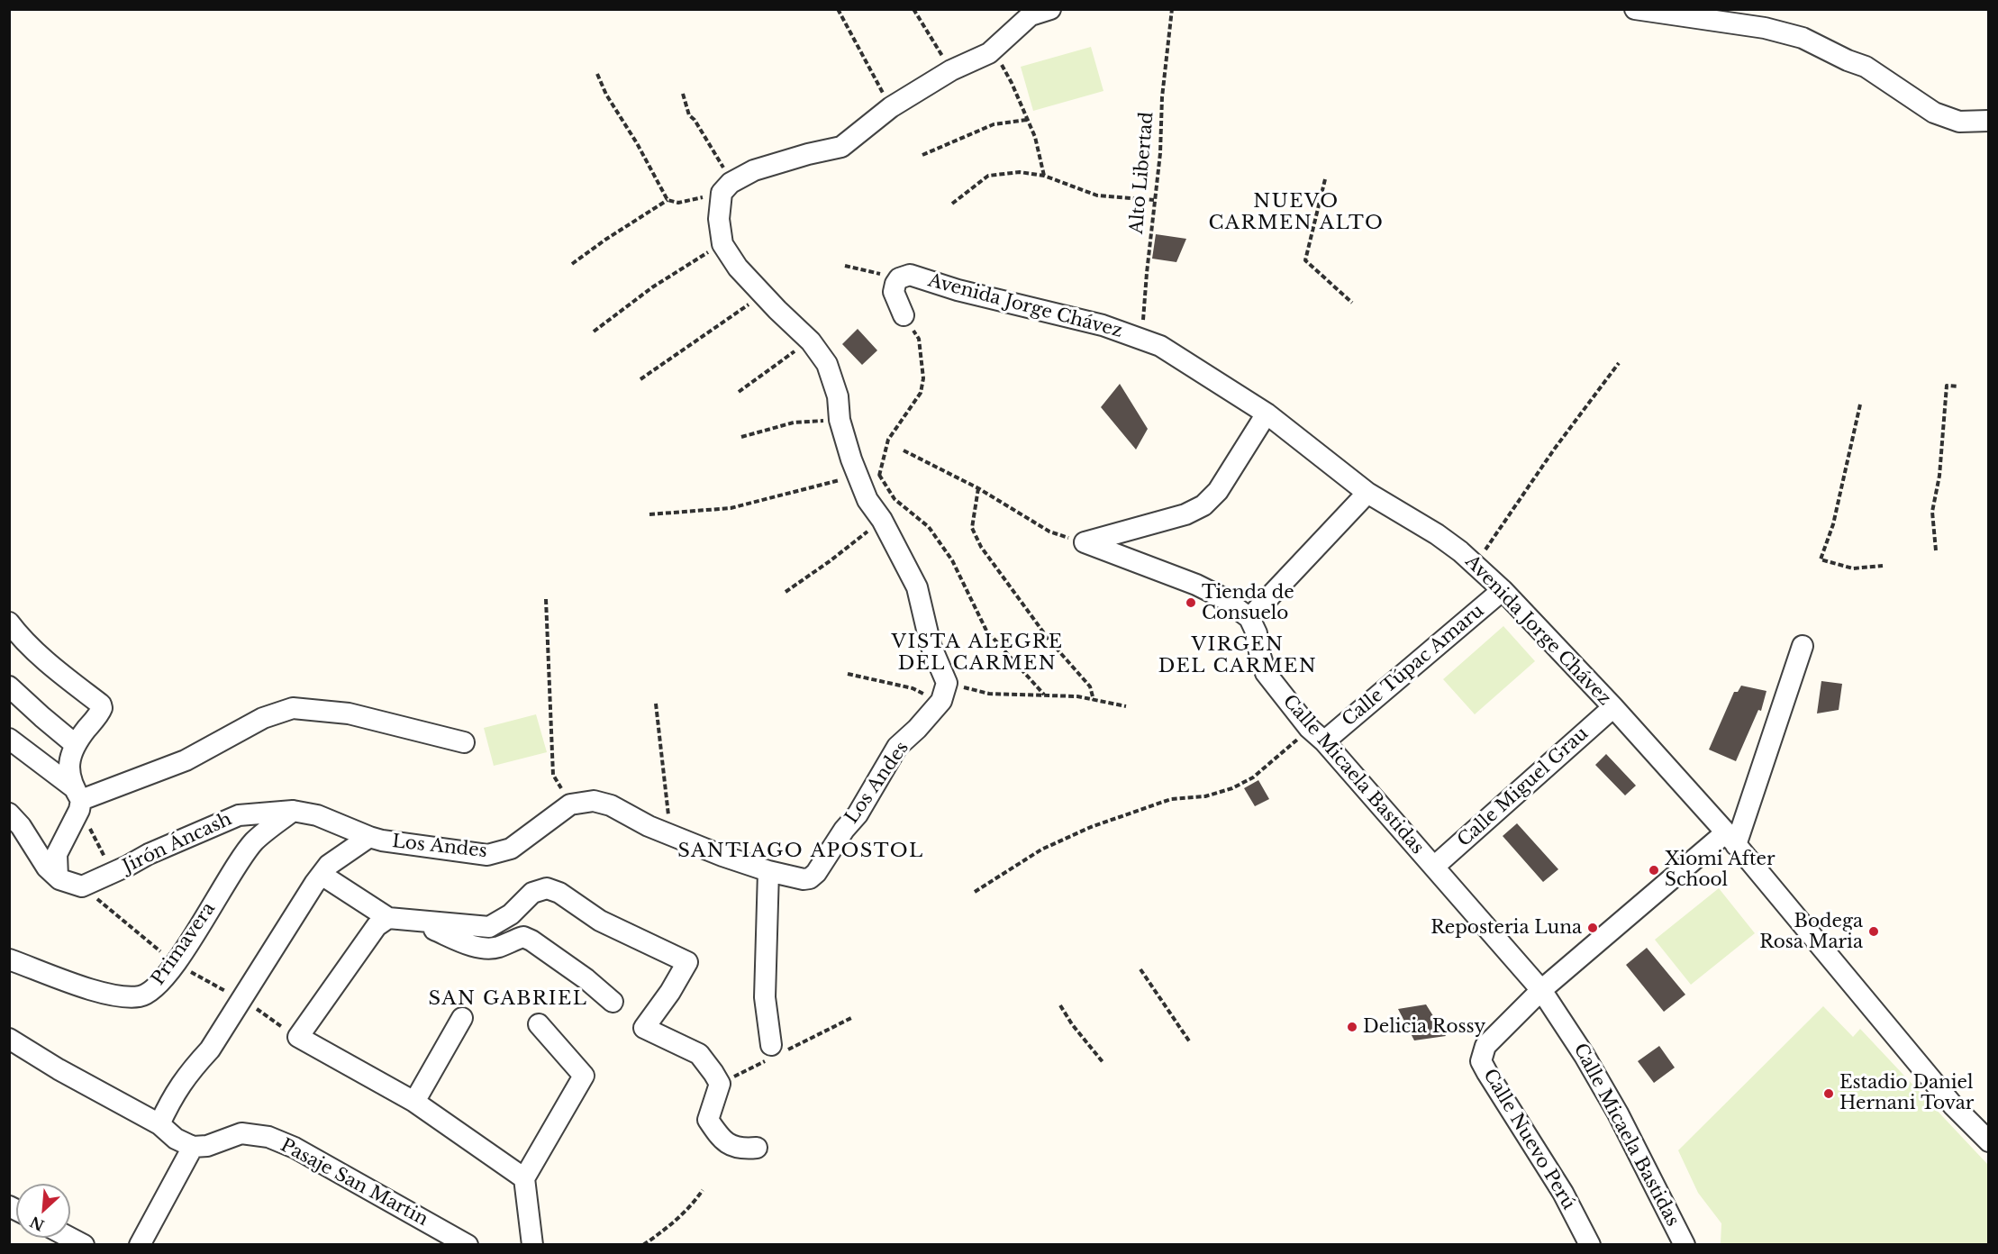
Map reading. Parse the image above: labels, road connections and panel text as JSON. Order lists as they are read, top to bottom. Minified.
{"streets":{"street":["Avenida Jorge Chávez","Calle Túpac Amaru","Calle Micaela Bastidas","Los Andes","Calle Miguel Grau","Jirón Áncash","Primavera","Calle Nuevo Perú","Pasaje San Martin"],"path":["Alto Libertad"]},"crossings":[["Alto Libertad","Avenida Jorge Chávez"],["Avenida Jorge Chávez","Calle Túpac Amaru"],["Avenida Jorge Chávez","Calle Miguel Grau"],["Avenida Jorge Chávez","Calle Nuevo Perú"],["Calle Túpac Amaru","Calle Micaela Bastidas"],["Calle Micaela Bastidas","Calle Miguel Grau"],["Calle Micaela Bastidas","Calle Nuevo Perú"],["Los Andes","Jirón Áncash"],["Jirón Áncash","Primavera"]],"districts":["NUEVO CARMEN ALTO","VISTA ALEGRE DEL CARMEN","VIRGEN DEL CARMEN","SANTIAGO APOSTOL","SAN GABRIEL"],"places":["Tienda de Consuelo","Xiomi After School","Reposteria Luna","Bodega Rosa Maria","Delicia Rossy","Estadio Daniel Hernani Tovar"],"north":"bottom left"}
